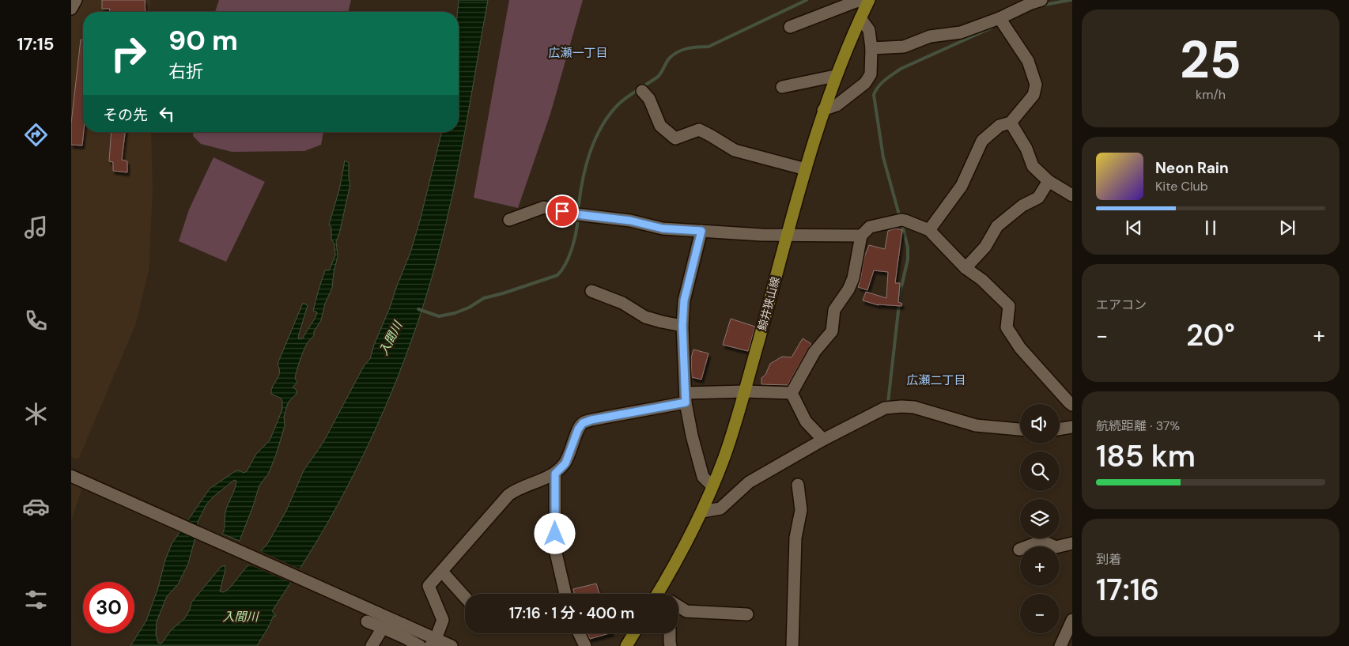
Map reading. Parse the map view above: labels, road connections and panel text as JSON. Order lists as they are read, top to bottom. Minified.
{"streets":{"main road":["鯨井狭山線"]},"districts":["広瀬一丁目","広瀬二丁目"],"water":["入間川"],"page":{"tabs":"17:15","tile":[["25","km/h"],"エアコン",["航続距離 · 37%","185 km"],["到着","17:16"]],"turn":["90 m","右折"],"then":"その先","song":["Neon Rain","Kite Club"],"heat":["−","20°","+"],"map_buttons":["+","−"],"limit":"30","trip":"17:16 · 1 分 · 400 m"}}
